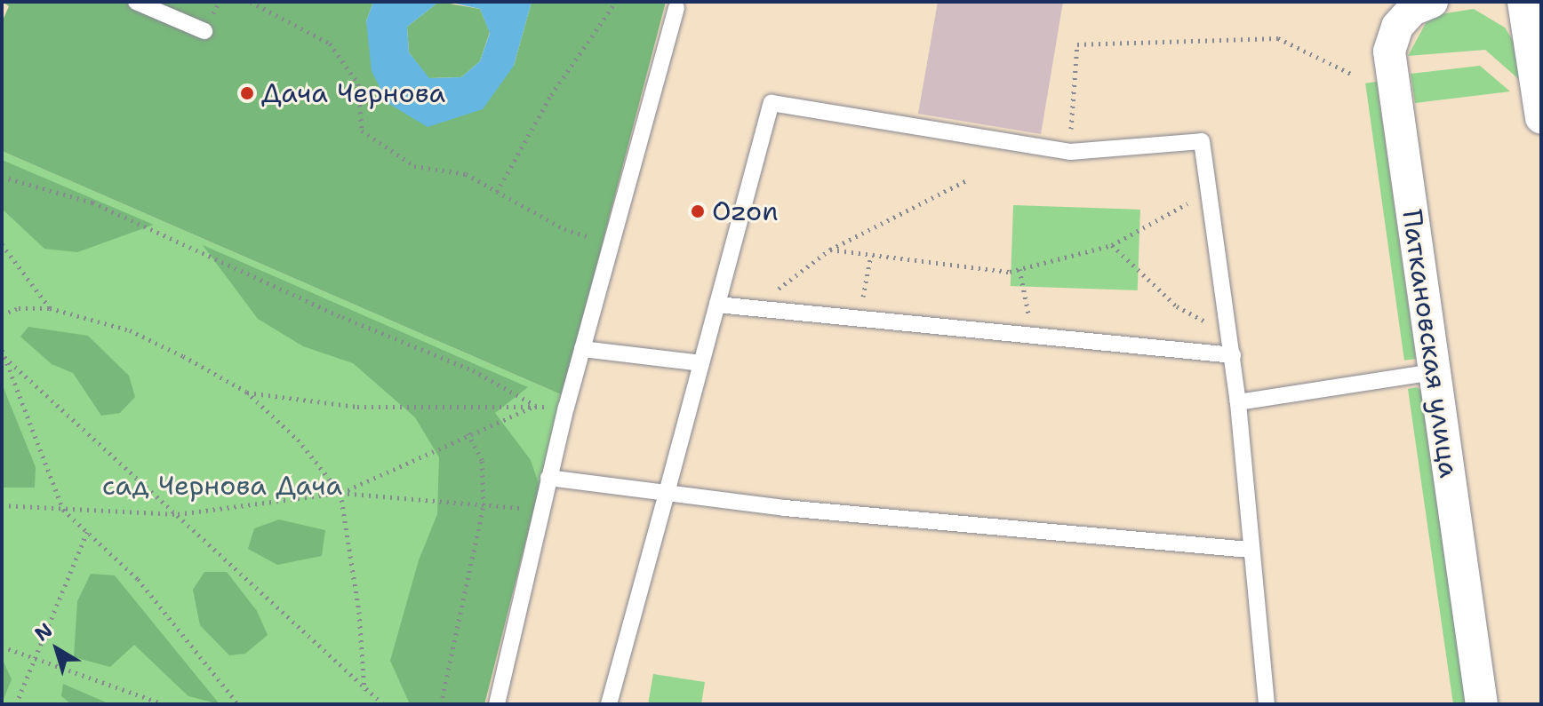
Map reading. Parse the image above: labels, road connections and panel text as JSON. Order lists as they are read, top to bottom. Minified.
{"streets":{"street":["Паткановская улица"]},"parks":["сад Чернова Дача"],"places":["Дача Чернова","Ozon"],"north":"top left"}
